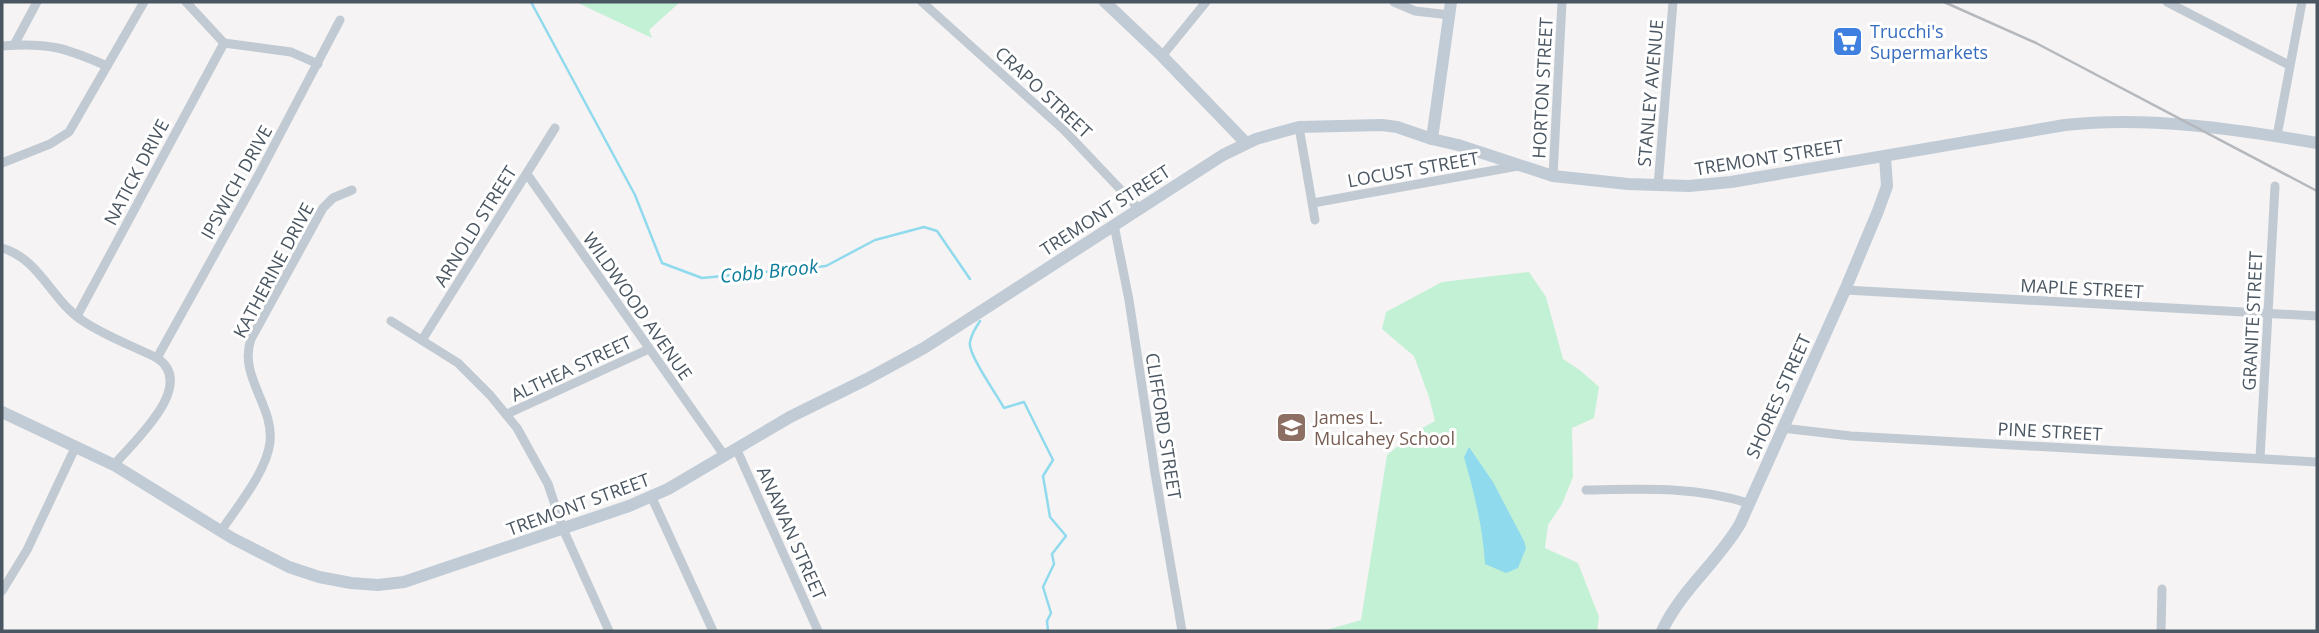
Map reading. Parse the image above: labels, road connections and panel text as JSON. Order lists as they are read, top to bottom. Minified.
{"streets":{"main road":["TREMONT STREET","SHORES STREET"],"street":["HORTON STREET","CRAPO STREET","STANLEY AVENUE","LOCUST STREET","NATICK DRIVE","IPSWICH DRIVE","ARNOLD STREET","KATHERINE DRIVE","MAPLE STREET","WILDWOOD AVENUE","GRANITE STREET","ALTHEA STREET","CLIFFORD STREET","PINE STREET","ANAWAN STREET"]},"crossings":[["HORTON STREET","TREMONT STREET"],["CRAPO STREET","TREMONT STREET"],["STANLEY AVENUE","TREMONT STREET"],["TREMONT STREET","LOCUST STREET"],["TREMONT STREET","KATHERINE DRIVE"],["TREMONT STREET","WILDWOOD AVENUE"],["TREMONT STREET","SHORES STREET"],["TREMONT STREET","CLIFFORD STREET"],["TREMONT STREET","ANAWAN STREET"],["ARNOLD STREET","WILDWOOD AVENUE"],["MAPLE STREET","GRANITE STREET"],["MAPLE STREET","SHORES STREET"],["WILDWOOD AVENUE","ALTHEA STREET"],["GRANITE STREET","PINE STREET"],["SHORES STREET","PINE STREET"]],"water":["Cobb Brook"],"places":{"supermarket":["Trucchi's Supermarkets"],"school or university":["James L. Mulcahey School"]}}
